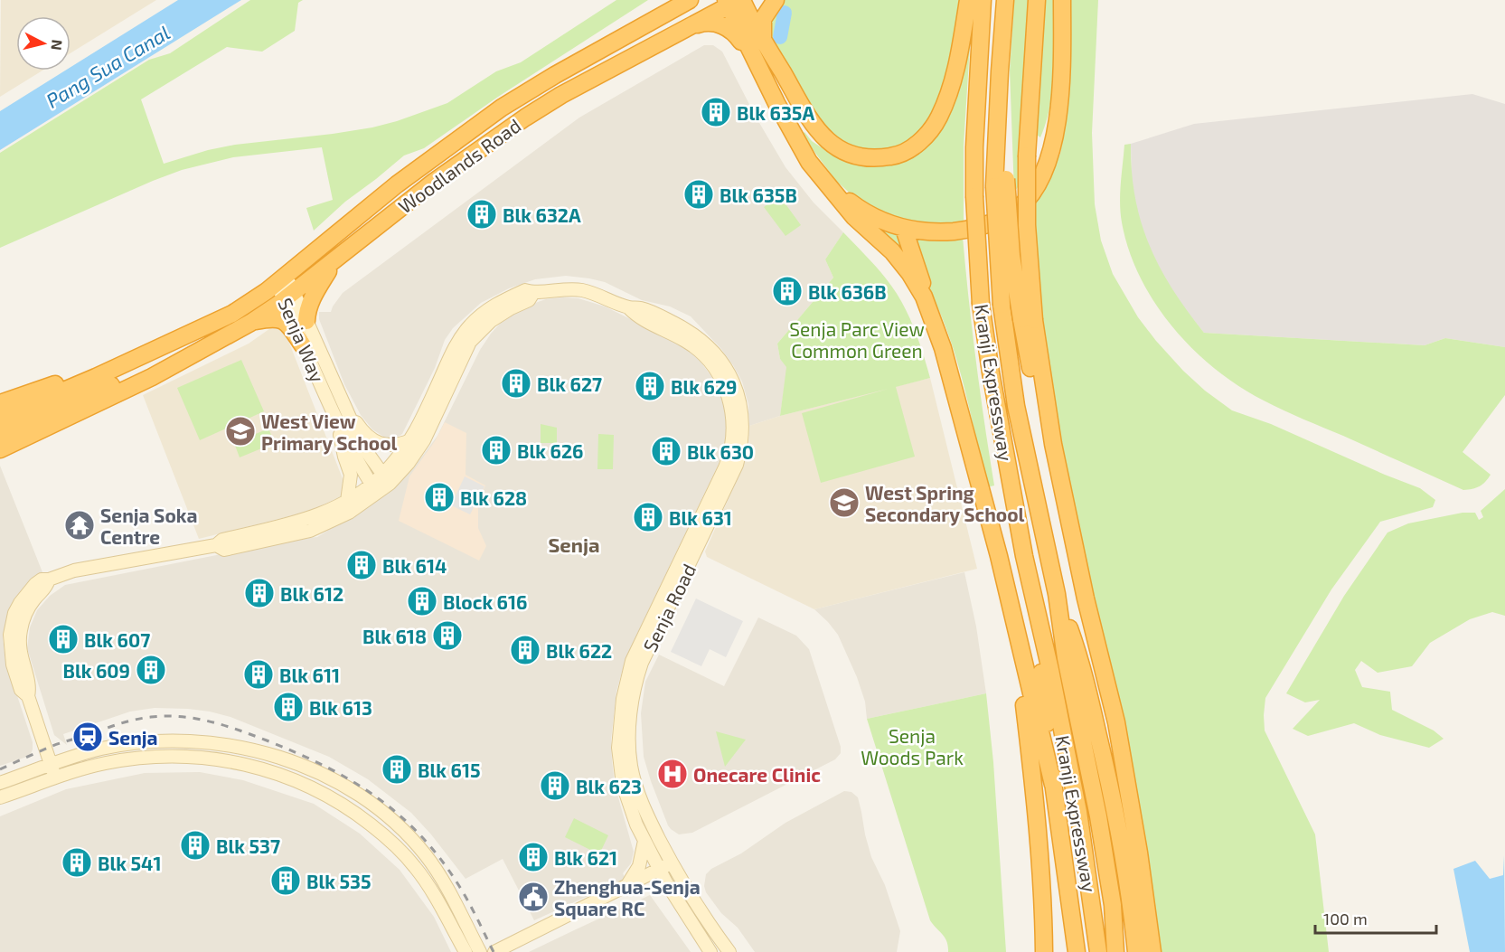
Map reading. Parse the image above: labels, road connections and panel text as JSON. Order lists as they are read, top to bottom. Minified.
{"streets":{"highway":["Woodlands Road","Kranji Expressway"],"street":["Senja Way","Senja Road"]},"crossings":[["Woodlands Road","Senja Way"],["Senja Way","Senja Road"]],"districts":["Senja"],"water":["Pang Sua Canal"],"parks":["Senja Parc View Common Green","Senja Woods Park"],"places":{"building":["Blk 635A","Blk 635B","Blk 632A","Blk 636B","Blk 627","Blk 629","Blk 626","Blk 630","Blk 628","Blk 631","Blk 614","Blk 612","Block 616","Blk 618","Blk 607","Blk 622","Blk 609","Blk 611","Blk 613","Blk 615","Blk 623","Blk 537","Blk 621","Blk 541","Blk 535"],"school or university":["West View Primary School","West Spring Secondary School"],"temple":["Senja Soka Centre"],"station":["Senja"],"hospital":["Onecare Clinic"],"public building":["Zhenghua-Senja Square RC"]},"scale_bar":"100 m","north":"right"}
